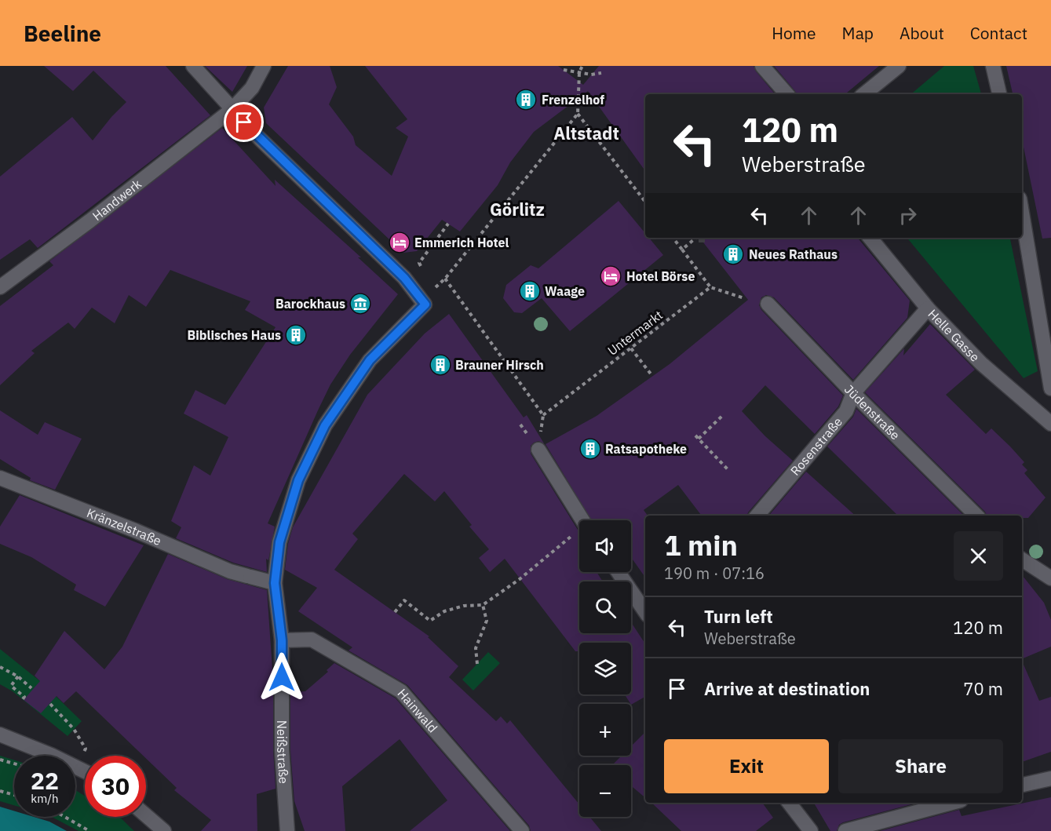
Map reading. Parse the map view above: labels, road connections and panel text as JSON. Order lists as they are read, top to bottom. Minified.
{"streets":{"street":["Handwerk","Helle Gasse","Jüdenstraße","Rosenstraße","Kränzelstraße","Hainwald","Neißstraße"],"path":["Untermarkt"]},"crossings":[["Helle Gasse","Rosenstraße"],["Jüdenstraße","Rosenstraße"],["Kränzelstraße","Neißstraße"],["Hainwald","Neißstraße"]],"districts":["Altstadt","Görlitz"],"places":{"building":["Frenzelhof","Neues Rathaus","Waage","Biblisches Haus","Brauner Hirsch","Ratsapotheke"],"hotel":["Emmerich Hotel","Hotel Börse"],"museum":["Barockhaus"]},"page":{"header":"Beeline","nav":["Home","Map","About","Contact"],"turn":["120 m","Weberstraße"],"heading":["1 min","190 m · 07:16"],"map_buttons":["+","−"],"list":[{"name":"Turn left","note":"Weberstraße","value":"120 m"},{"name":"Arrive at destination","value":"70 m"}],"buttons":["Exit","Share"],"speed":"22 km/h","limit":"30"}}
